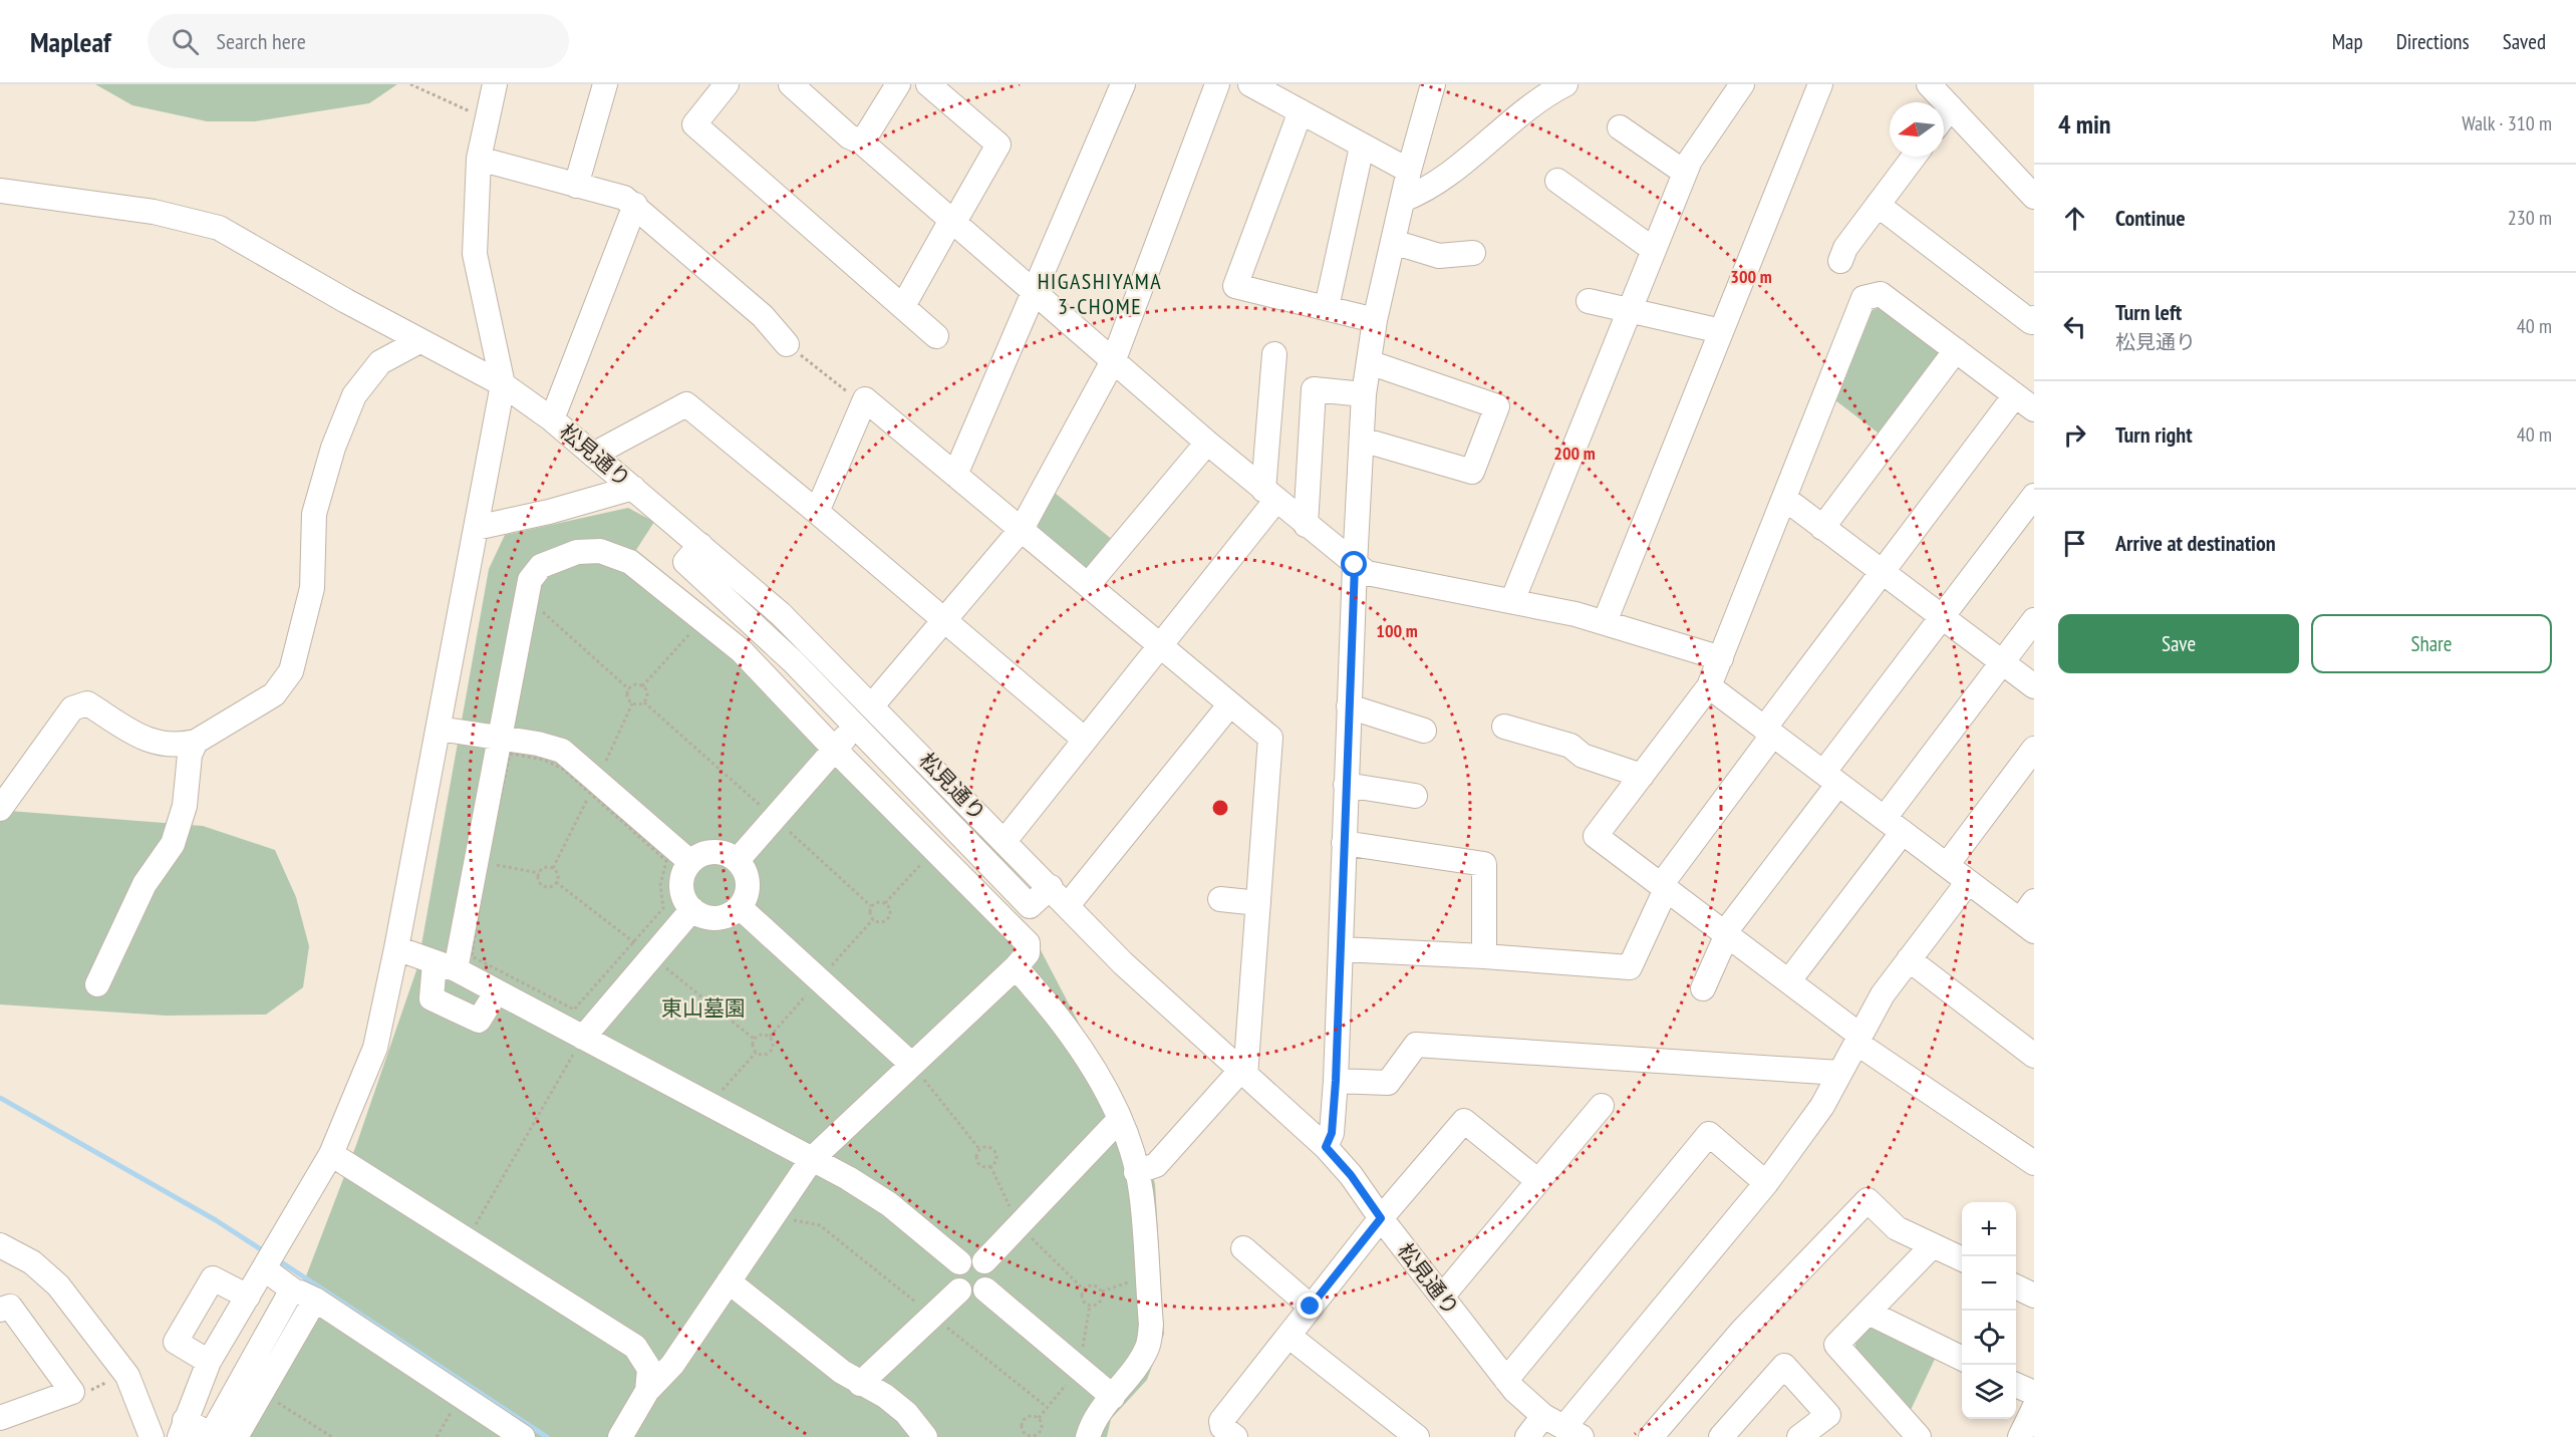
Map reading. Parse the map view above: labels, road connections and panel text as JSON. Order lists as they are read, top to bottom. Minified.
{"streets":{"street":["松見通り"]},"districts":["HIGASHIYAMA 3-CHOME"],"parks":["東山墓園"],"north":"left","page":{"header":"Mapleaf","search":"Search here","nav":["Map","Directions","Saved"],"heading":["4 min","Walk · 310 m"],"list":[["Continue","230 m"],["Turn left","松見通り","40 m"],["Turn right","40 m"],"Arrive at destination"],"buttons":["Save","Share"],"map_buttons":["+","−"]},"rings":["300 m","200 m","100 m"]}
